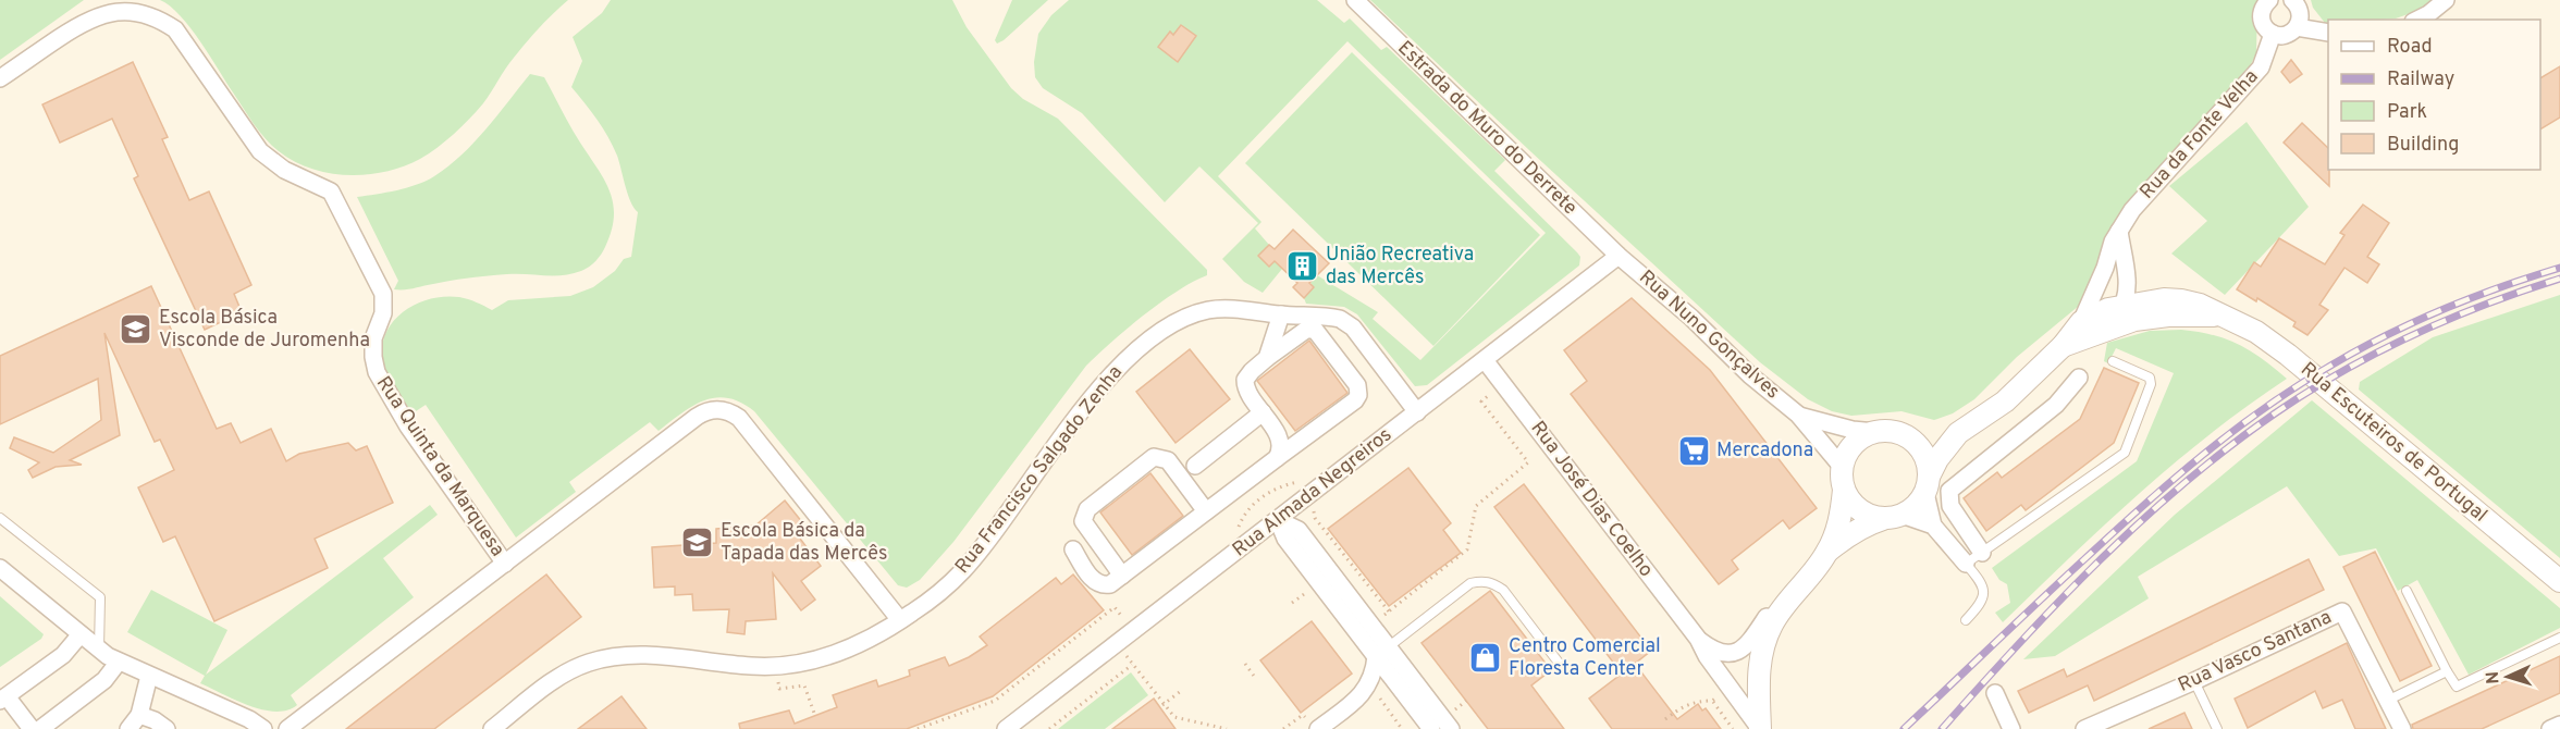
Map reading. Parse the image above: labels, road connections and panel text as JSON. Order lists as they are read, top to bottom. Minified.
{"streets":{"street":["Estrada do Muro do Derrete","Rua da Fonte Velha","Rua Nuno Gonçalves","Rua Escuteiros de Portugal","Rua Quinta da Marquesa","Rua Francisco Salgado Zenha","Rua Almada Negreiros","Rua José Dias Coelho","Rua Vasco Santana"]},"crossings":[["Estrada do Muro do Derrete","Rua Nuno Gonçalves"],["Estrada do Muro do Derrete","Rua Almada Negreiros"],["Rua da Fonte Velha","Rua Nuno Gonçalves"],["Rua da Fonte Velha","Rua Escuteiros de Portugal"],["Rua Nuno Gonçalves","Rua Almada Negreiros"],["Rua Francisco Salgado Zenha","Rua Almada Negreiros"],["Rua Almada Negreiros","Rua José Dias Coelho"]],"places":{"building":["União Recreativa das Mercês"],"school or university":["Escola Básica Visconde de Juromenha","Escola Básica da Tapada das Mercês"],"supermarket":["Mercadona"],"shop":["Centro Comercial Floresta Center"]},"legend":["Road","Railway","Park","Building"],"north":"left"}
